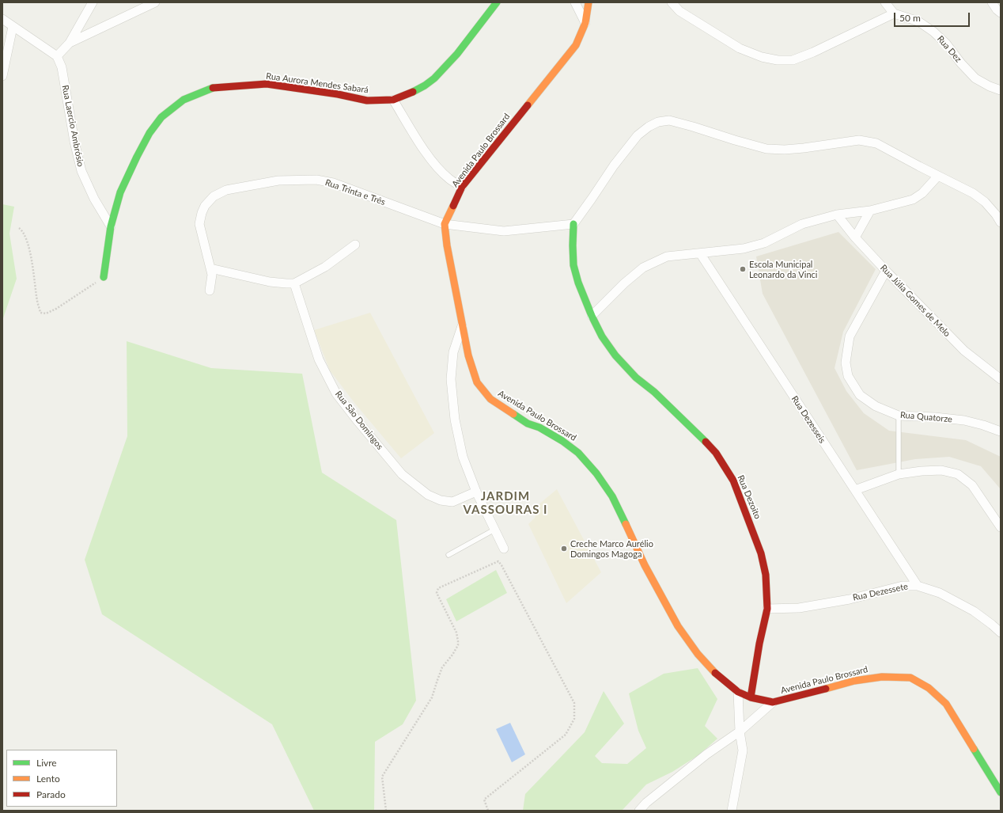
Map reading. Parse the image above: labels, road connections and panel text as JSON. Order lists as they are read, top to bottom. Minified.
{"streets":{"main road":["Rua Aurora Mendes Sabará","Avenida Paulo Brossard","Rua Dezoito"],"street":["Rua Dez","Rua Laercio Ambrósio","Rua Trinta e Três","Rua Júlia Gomes de Melo","Rua Quatorze","Rua Dezesseis","Rua São Domingos","Rua Dezessete"]},"crossings":[["Rua Aurora Mendes Sabará","Rua Laercio Ambrósio"],["Avenida Paulo Brossard","Rua Trinta e Três"],["Avenida Paulo Brossard","Rua Dezoito"],["Rua Trinta e Três","Rua Dezoito"],["Rua Júlia Gomes de Melo","Rua Quatorze"],["Rua Dezesseis","Rua Dezessete"],["Rua Dezoito","Rua Dezessete"]],"districts":["JARDIM VASSOURAS I"],"places":["Escola Municipal Leonardo da Vinci","Creche Marco Aurélio Domingos Magoga"],"legend":["Livre","Lento","Parado"],"scale_bar":"50 m"}
